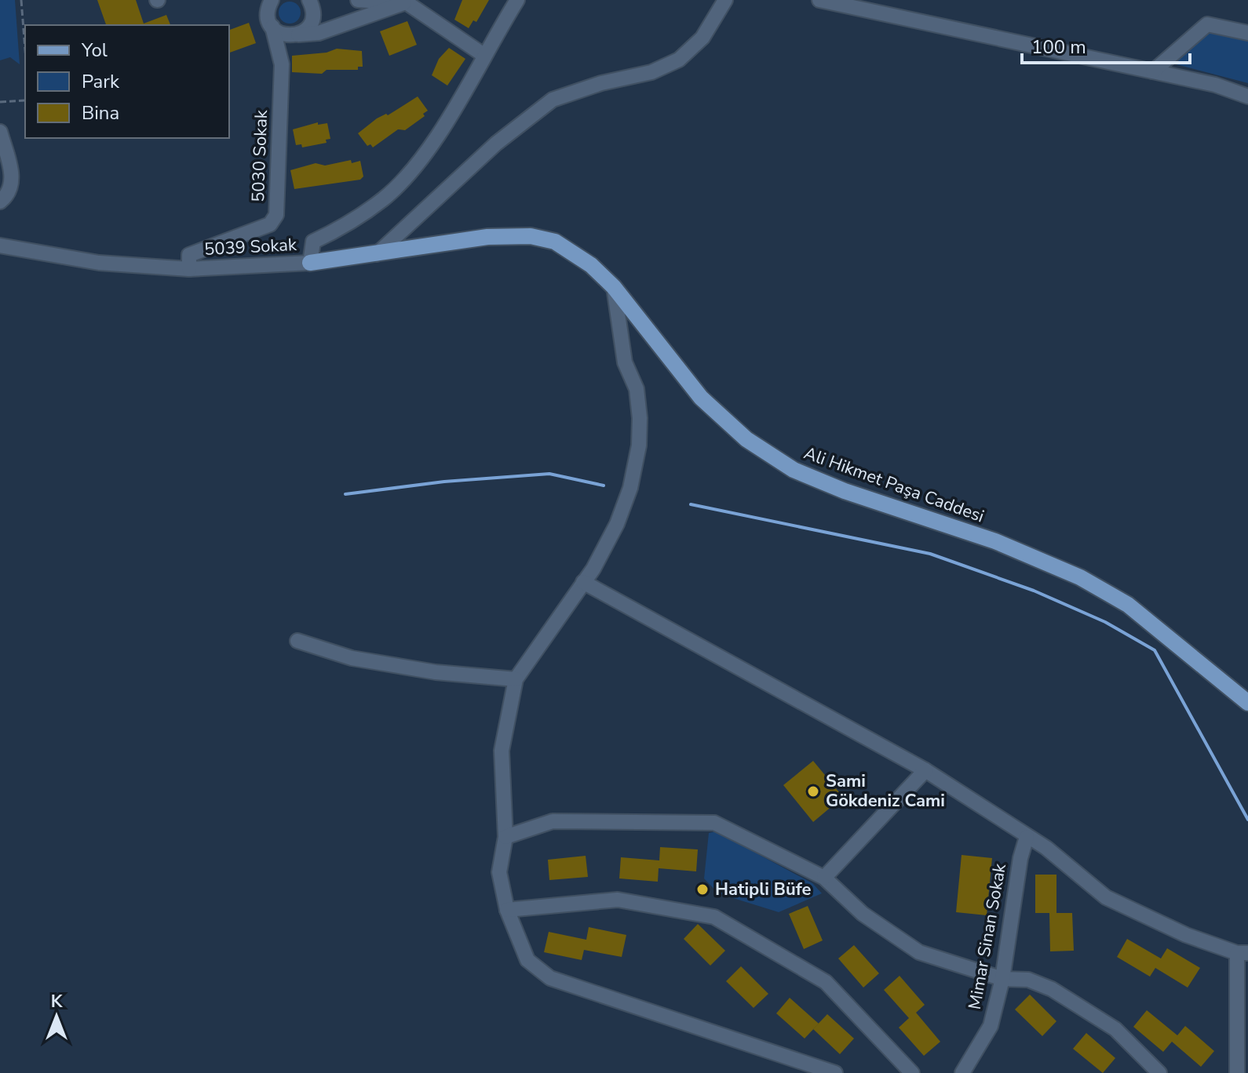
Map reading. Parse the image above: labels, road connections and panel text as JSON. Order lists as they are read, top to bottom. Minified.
{"streets":{"main road":["Ali Hikmet Paşa Caddesi"],"street":["5030 Sokak","5039 Sokak","Mimar Sinan Sokak"]},"crossings":[["5030 Sokak","5039 Sokak"],["5039 Sokak","Ali Hikmet Paşa Caddesi"]],"places":["Sami Gökdeniz Cami","Hatipli Büfe"],"legend":["Yol","Park","Bina"],"scale_bar":"100 m","north":"top"}
